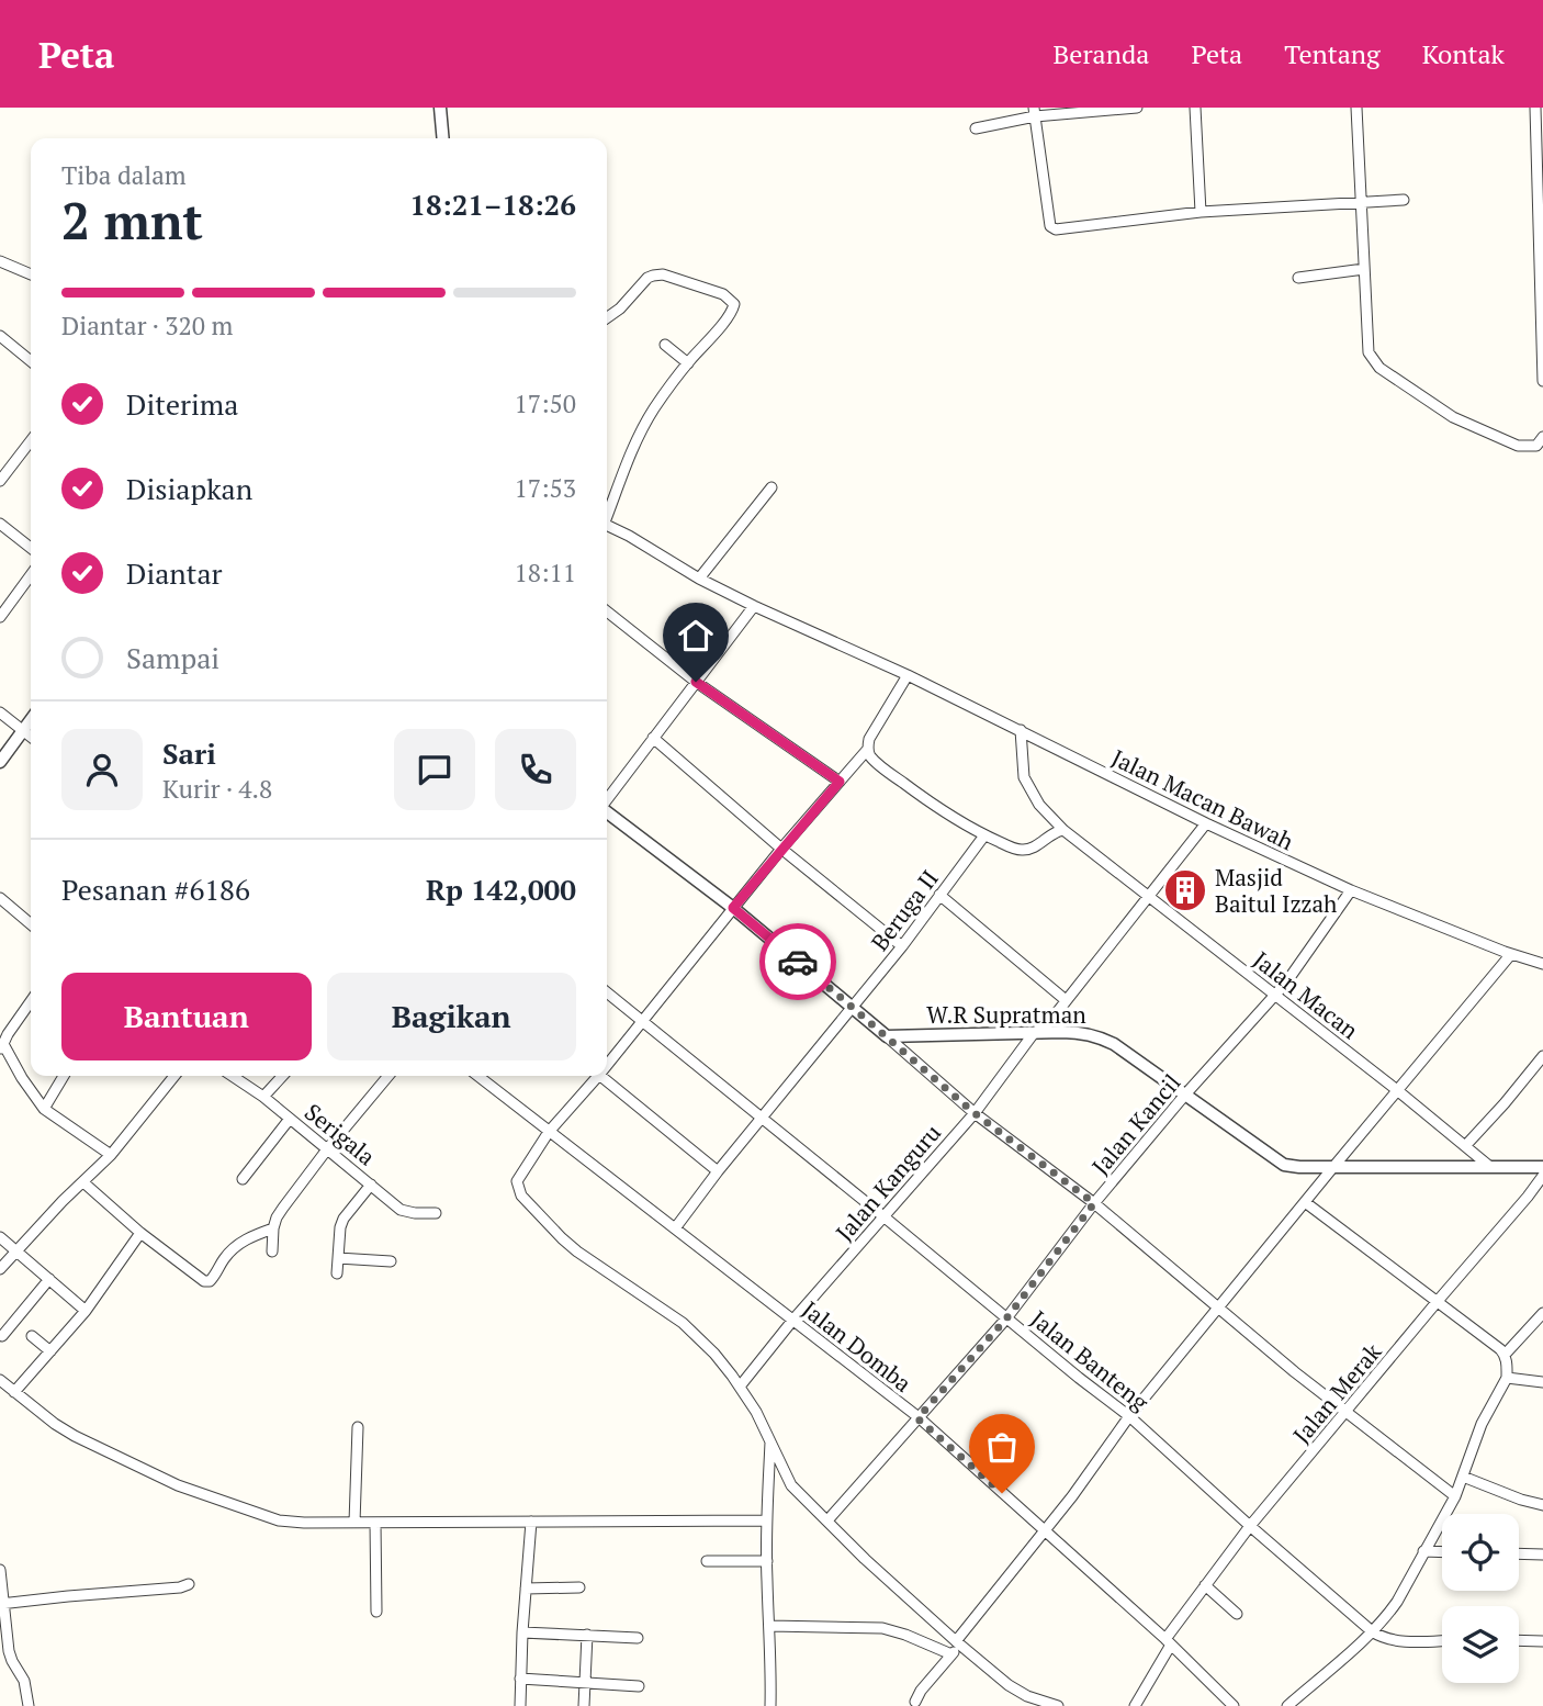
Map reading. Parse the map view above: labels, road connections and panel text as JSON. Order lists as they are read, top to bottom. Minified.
{"streets":{"street":["Jalan Macan Bawah","Beruga II","Jalan Macan","W.R Supratman","Jalan Kancil","Serigala","Jalan Kanguru","Jalan Domba","Jalan Banteng","Jalan Merak"]},"crossings":[["Jalan Macan Bawah","Jalan Macan"],["Jalan Macan Bawah","Jalan Kancil"],["Jalan Macan Bawah","Jalan Kanguru"],["Beruga II","Jalan Domba"],["Beruga II","Jalan Banteng"],["Jalan Macan","W.R Supratman"],["Jalan Macan","Jalan Kancil"],["Jalan Macan","Jalan Kanguru"],["W.R Supratman","Jalan Kancil"],["W.R Supratman","Jalan Kanguru"],["Jalan Kancil","Jalan Domba"],["Jalan Kancil","Jalan Banteng"],["Jalan Kanguru","Jalan Domba"],["Jalan Kanguru","Jalan Banteng"],["Jalan Domba","Jalan Merak"],["Jalan Banteng","Jalan Merak"]],"places":{"building":["Masjid Baitul Izzah"]},"page":{"header":"Peta","nav":["Beranda","Peta","Tentang","Kontak"],"heading":["2 mnt","Tiba dalam","18:21–18:26"],"panel":["Sari","Kurir · 4.8","Pesanan #6186","Rp 142,000"],"bar":"Diantar · 320 m","list":[["Diterima","17:50"],["Disiapkan","17:53"],["Diantar","18:11"],"Sampai"],"buttons":["Bantuan","Bagikan"]}}
